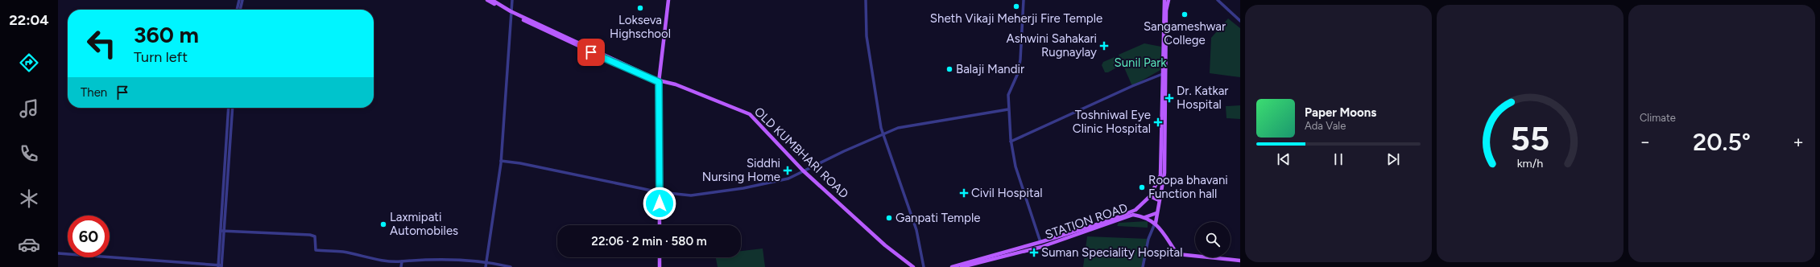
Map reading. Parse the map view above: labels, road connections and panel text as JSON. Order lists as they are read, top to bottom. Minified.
{"streets":{"main road":["OLD KUMBHARI ROAD","STATION ROAD"]},"parks":["Sunil Park"],"places":{"other":["Sheth Vikaji Meherji Fire Temple","Lokseva Highschool","Sangameshwar College","Balaji Mandir","Roopa bhavani Function hall","Ganpati Temple","Laxmipati Automobiles"],"health":["Ashwini Sahakari Rugnaylay","Dr. Katkar Hospital","Toshniwal Eye Clinic Hospital","Siddhi Nursing Home","Civil Hospital","Suman Speciality Hospital"]},"page":{"tabs":"22:04","tile":"Climate","turn":["360 m","Turn left"],"then":"Then","song":["Paper Moons","Ada Vale"],"heat":["−","20.5°","+"],"limit":"60","trip":"22:06 · 2 min · 580 m","gauge":["55","km/h"]}}
